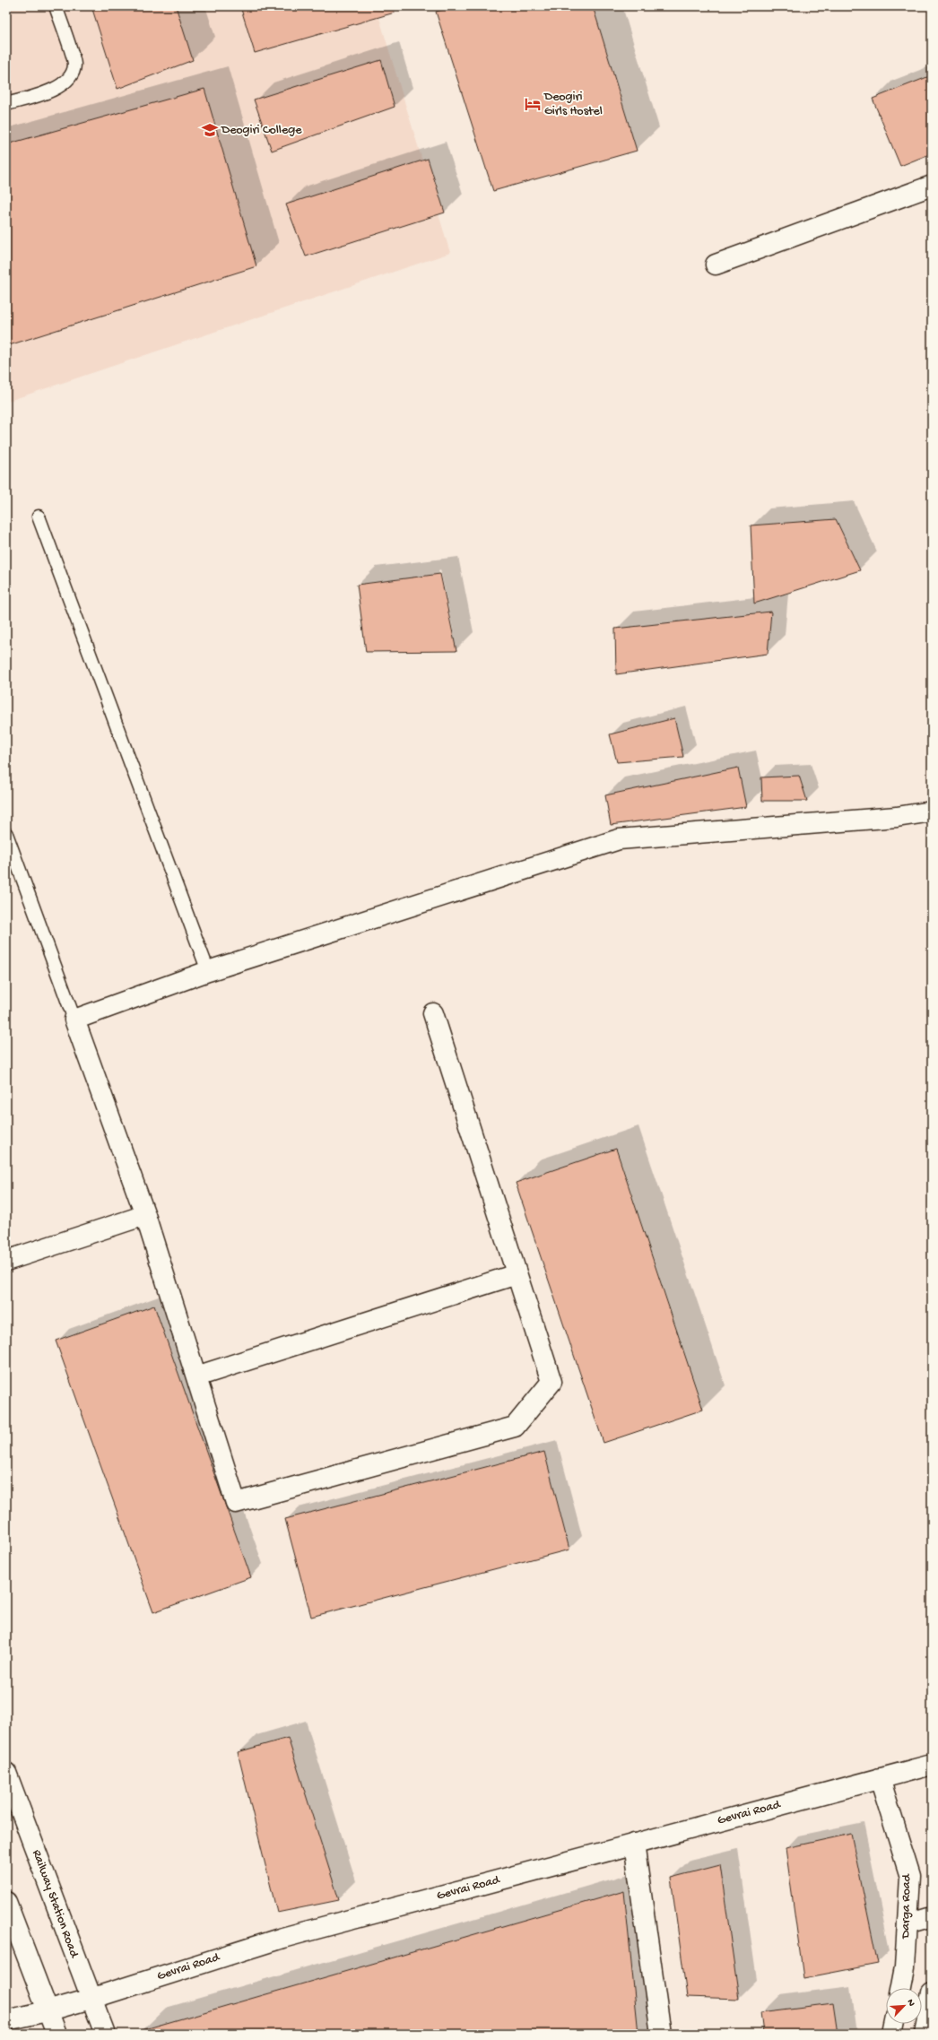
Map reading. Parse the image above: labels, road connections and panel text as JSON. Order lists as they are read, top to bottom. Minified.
{"streets":{"street":["Gevrai Road","Railway Station Road","Darga Road"]},"crossings":[["Gevrai Road","Railway Station Road"],["Gevrai Road","Darga Road"]],"places":{"hotel":["Deogiri Girls Hostel"],"school or university":["Deogiri College"]},"north":"top right"}
